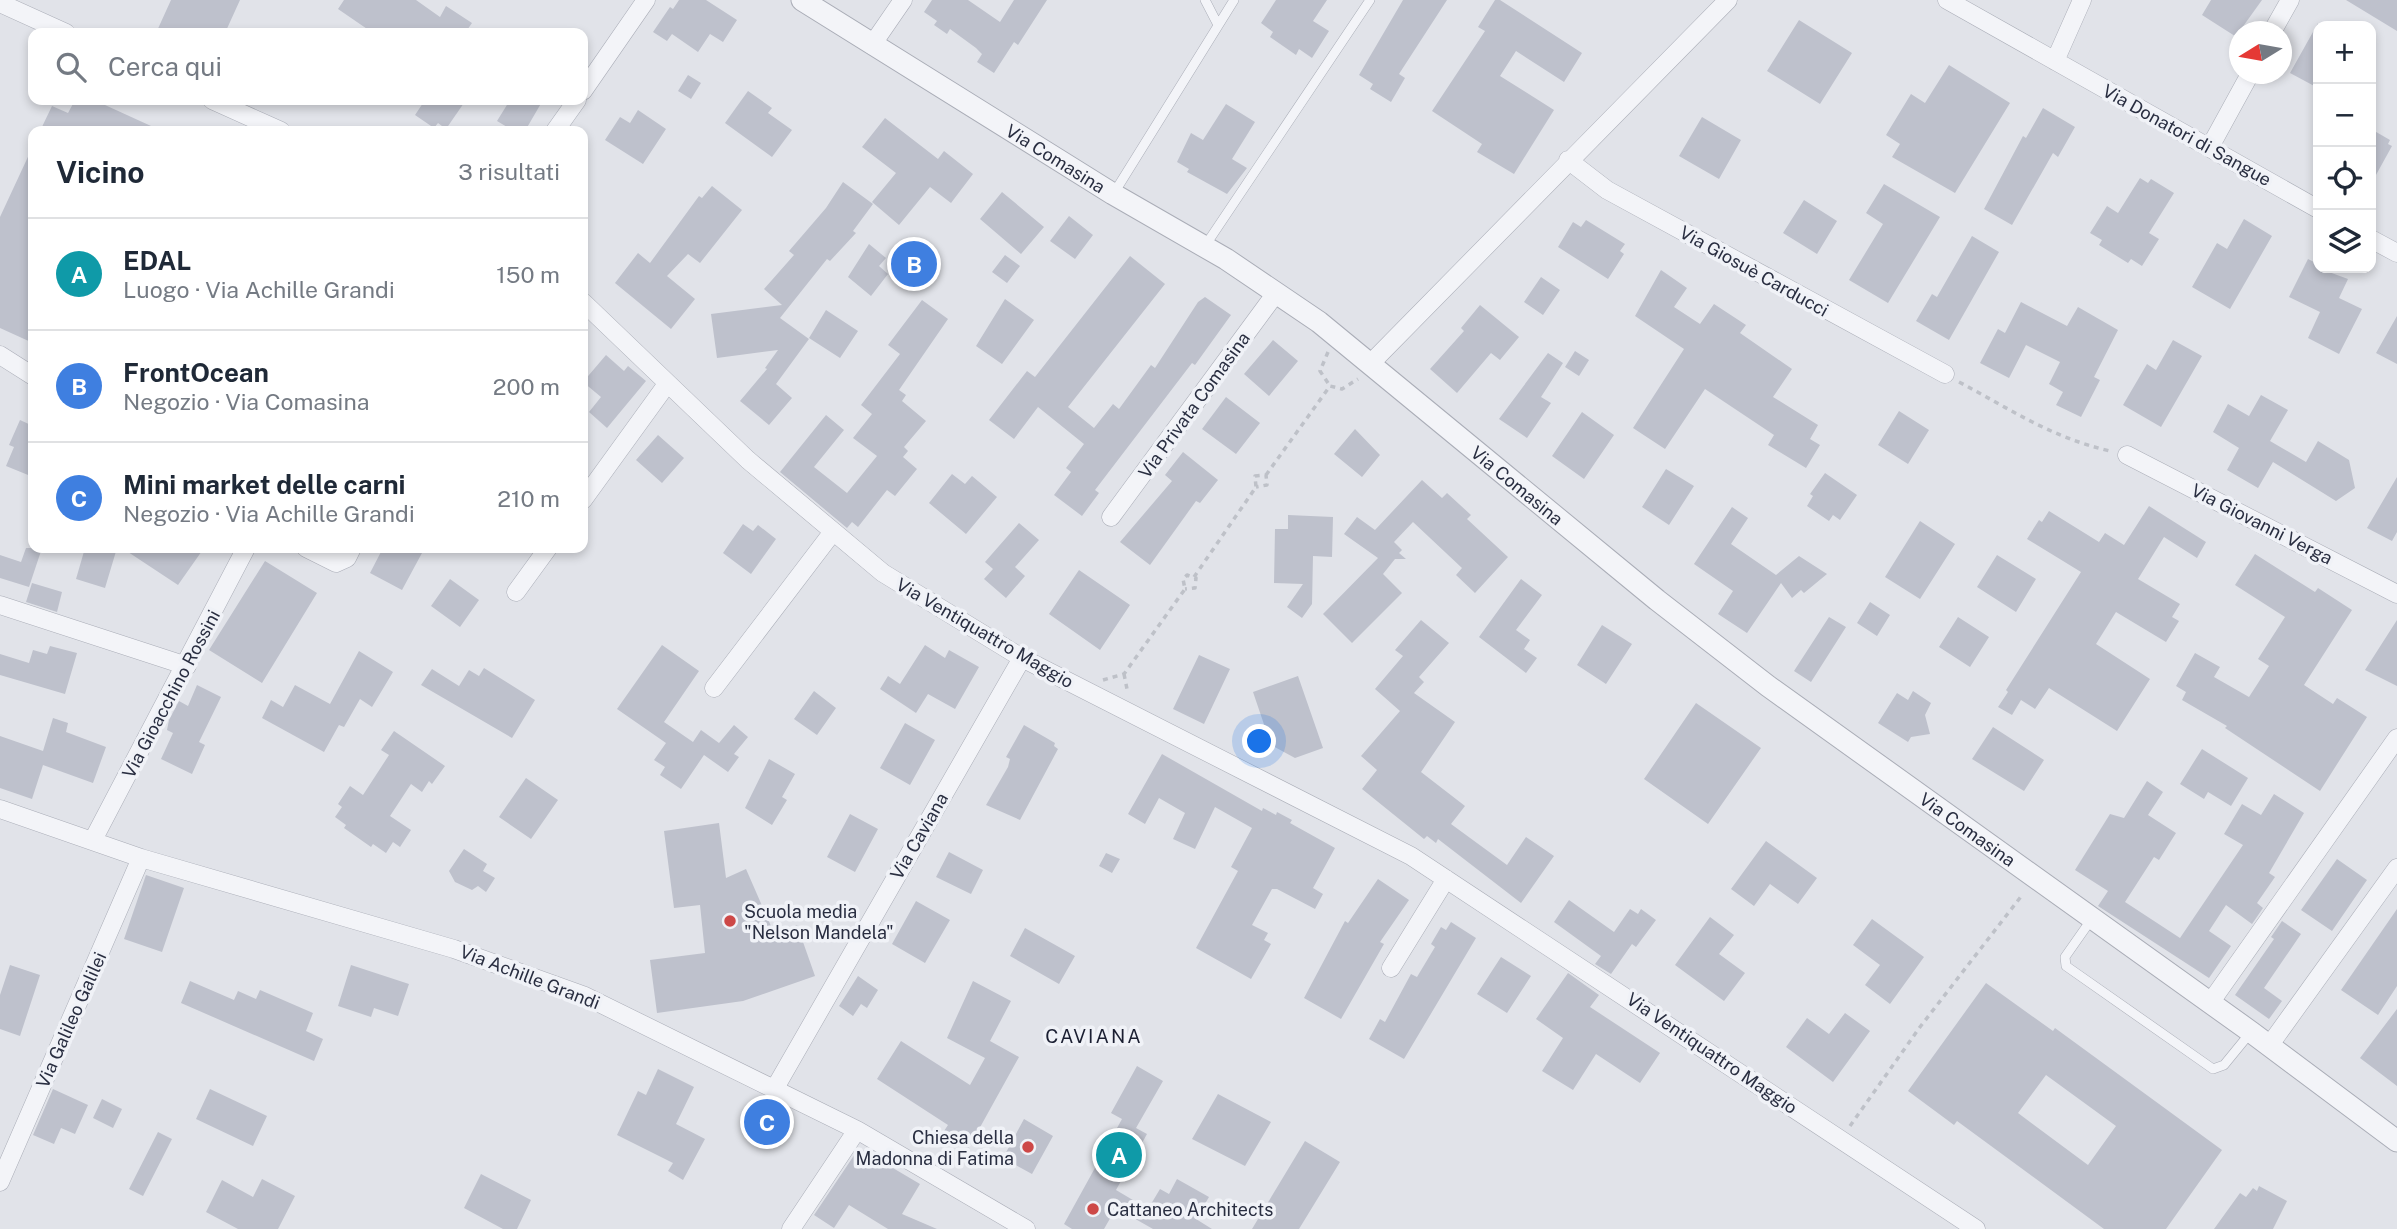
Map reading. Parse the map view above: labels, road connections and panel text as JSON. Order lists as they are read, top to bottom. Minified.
{"streets":{"street":["Via Donatori di Sangue","Via Comasina","Via Giosuè Carducci","Via Privata Comasina","Via Giovanni Verga","Via Ventiquattro Maggio","Via Gioacchino Rossini","Via Caviana","Via Achille Grandi","Via Galileo Galilei"]},"crossings":[["Via Comasina","Via Privata Comasina"],["Via Ventiquattro Maggio","Via Caviana"],["Via Gioacchino Rossini","Via Achille Grandi"],["Via Caviana","Via Achille Grandi"],["Via Achille Grandi","Via Galileo Galilei"]],"districts":["CAVIANA"],"places":["Scuola media \"Nelson Mandela\"","Chiesa della Madonna di Fatima","Cattaneo Architects"],"north":"left","page":{"map_buttons":["+","−"],"search":"Cerca qui","heading":["Vicino","3 risultati"],"list":[{"mark":"A","name":"EDAL","note":"Luogo · Via Achille Grandi","value":"150 m"},{"mark":"B","name":"FrontOcean","note":"Negozio · Via Comasina","value":"200 m"},{"mark":"C","name":"Mini market delle carni","note":"Negozio · Via Achille Grandi","value":"210 m"}],"pins":["B","C","A"]}}
